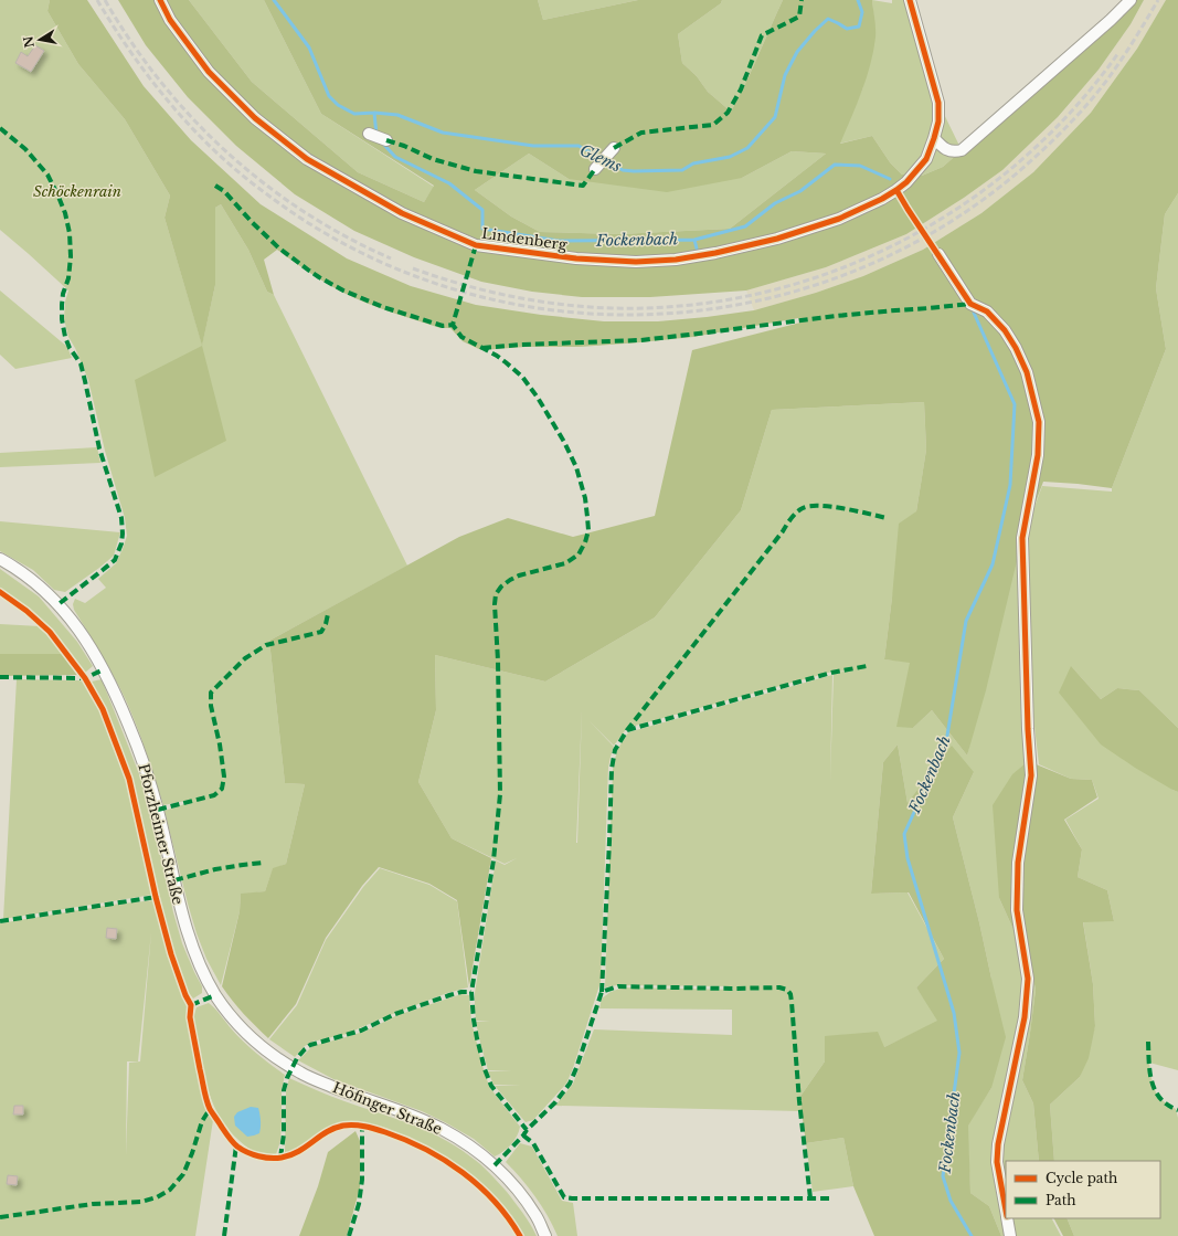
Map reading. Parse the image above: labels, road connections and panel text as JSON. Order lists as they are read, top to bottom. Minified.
{"streets":{"street":["Lindenberg","Pforzheimer Straße","Höfinger Straße"]},"crossings":[["Pforzheimer Straße","Höfinger Straße"]],"water":["Glems","Fockenbach"],"parks":["Schöckenrain"],"legend":["Cycle path","Path"],"north":"left"}
